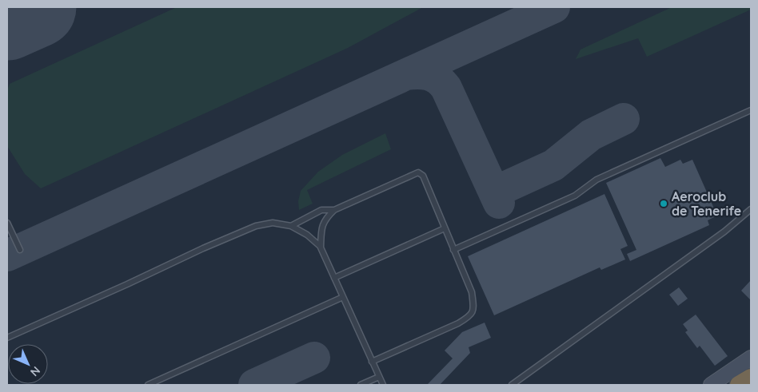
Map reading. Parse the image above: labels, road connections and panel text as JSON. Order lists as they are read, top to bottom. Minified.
{"places":["Aeroclub de Tenerife"],"north":"bottom right"}
